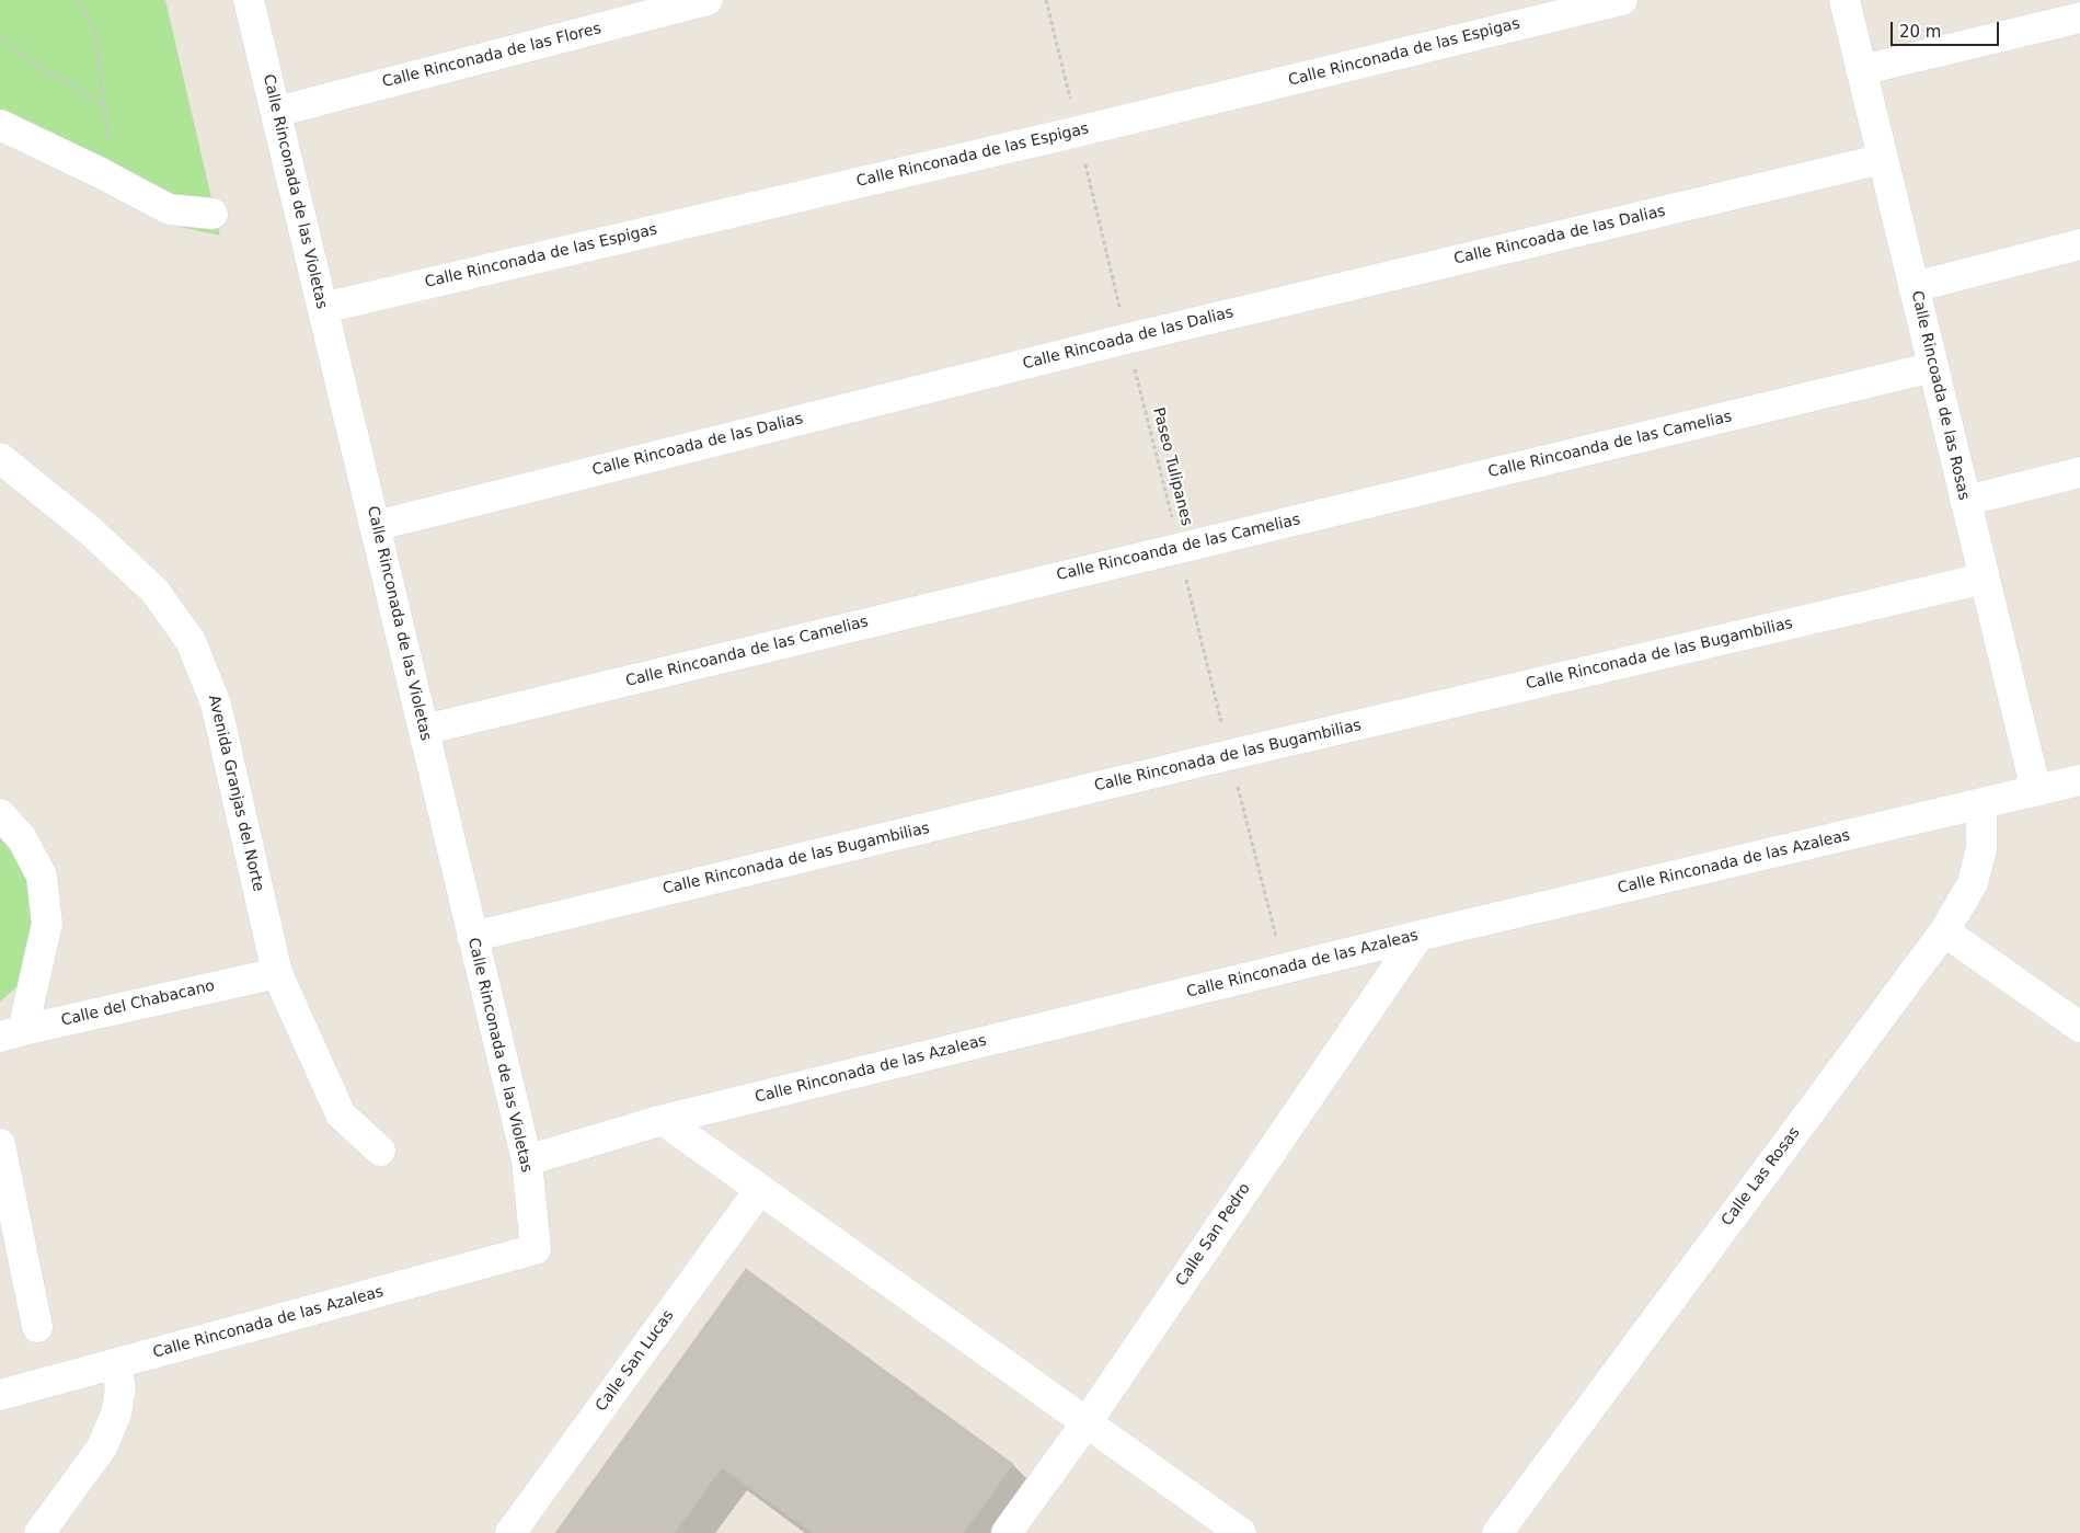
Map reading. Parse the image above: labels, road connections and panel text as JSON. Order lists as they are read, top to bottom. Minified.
{"streets":{"street":["Calle Rinconada de las Espigas","Calle Rinconada de las Flores","Calle Rinconada de las Violetas","Calle Rincoada de las Dalias","Calle Rincoada de las Rosas","Calle Rincoanda de las Camelias","Calle Rinconada de las Bugambilias","Avenida Granjas del Norte","Calle Rinconada de las Azaleas","Calle del Chabacano","Calle Las Rosas","Calle San Pedro","Calle San Lucas"],"path":["Paseo Tulipanes"]},"crossings":[["Calle Rinconada de las Espigas","Calle Rinconada de las Violetas"],["Calle Rinconada de las Espigas","Paseo Tulipanes"],["Calle Rinconada de las Flores","Calle Rinconada de las Violetas"],["Calle Rinconada de las Violetas","Calle Rincoada de las Dalias"],["Calle Rinconada de las Violetas","Calle Rincoanda de las Camelias"],["Calle Rinconada de las Violetas","Calle Rinconada de las Bugambilias"],["Calle Rinconada de las Violetas","Calle Rinconada de las Azaleas"],["Calle Rincoada de las Dalias","Calle Rincoada de las Rosas"],["Calle Rincoada de las Dalias","Paseo Tulipanes"],["Calle Rincoada de las Rosas","Calle Rincoanda de las Camelias"],["Calle Rincoada de las Rosas","Calle Rinconada de las Bugambilias"],["Calle Rincoada de las Rosas","Calle Rinconada de las Azaleas"],["Calle Rincoanda de las Camelias","Paseo Tulipanes"],["Paseo Tulipanes","Calle Rinconada de las Bugambilias"],["Paseo Tulipanes","Calle Rinconada de las Azaleas"],["Avenida Granjas del Norte","Calle del Chabacano"],["Calle Rinconada de las Azaleas","Calle Las Rosas"],["Calle Rinconada de las Azaleas","Calle San Pedro"]],"scale_bar":"20 m"}
